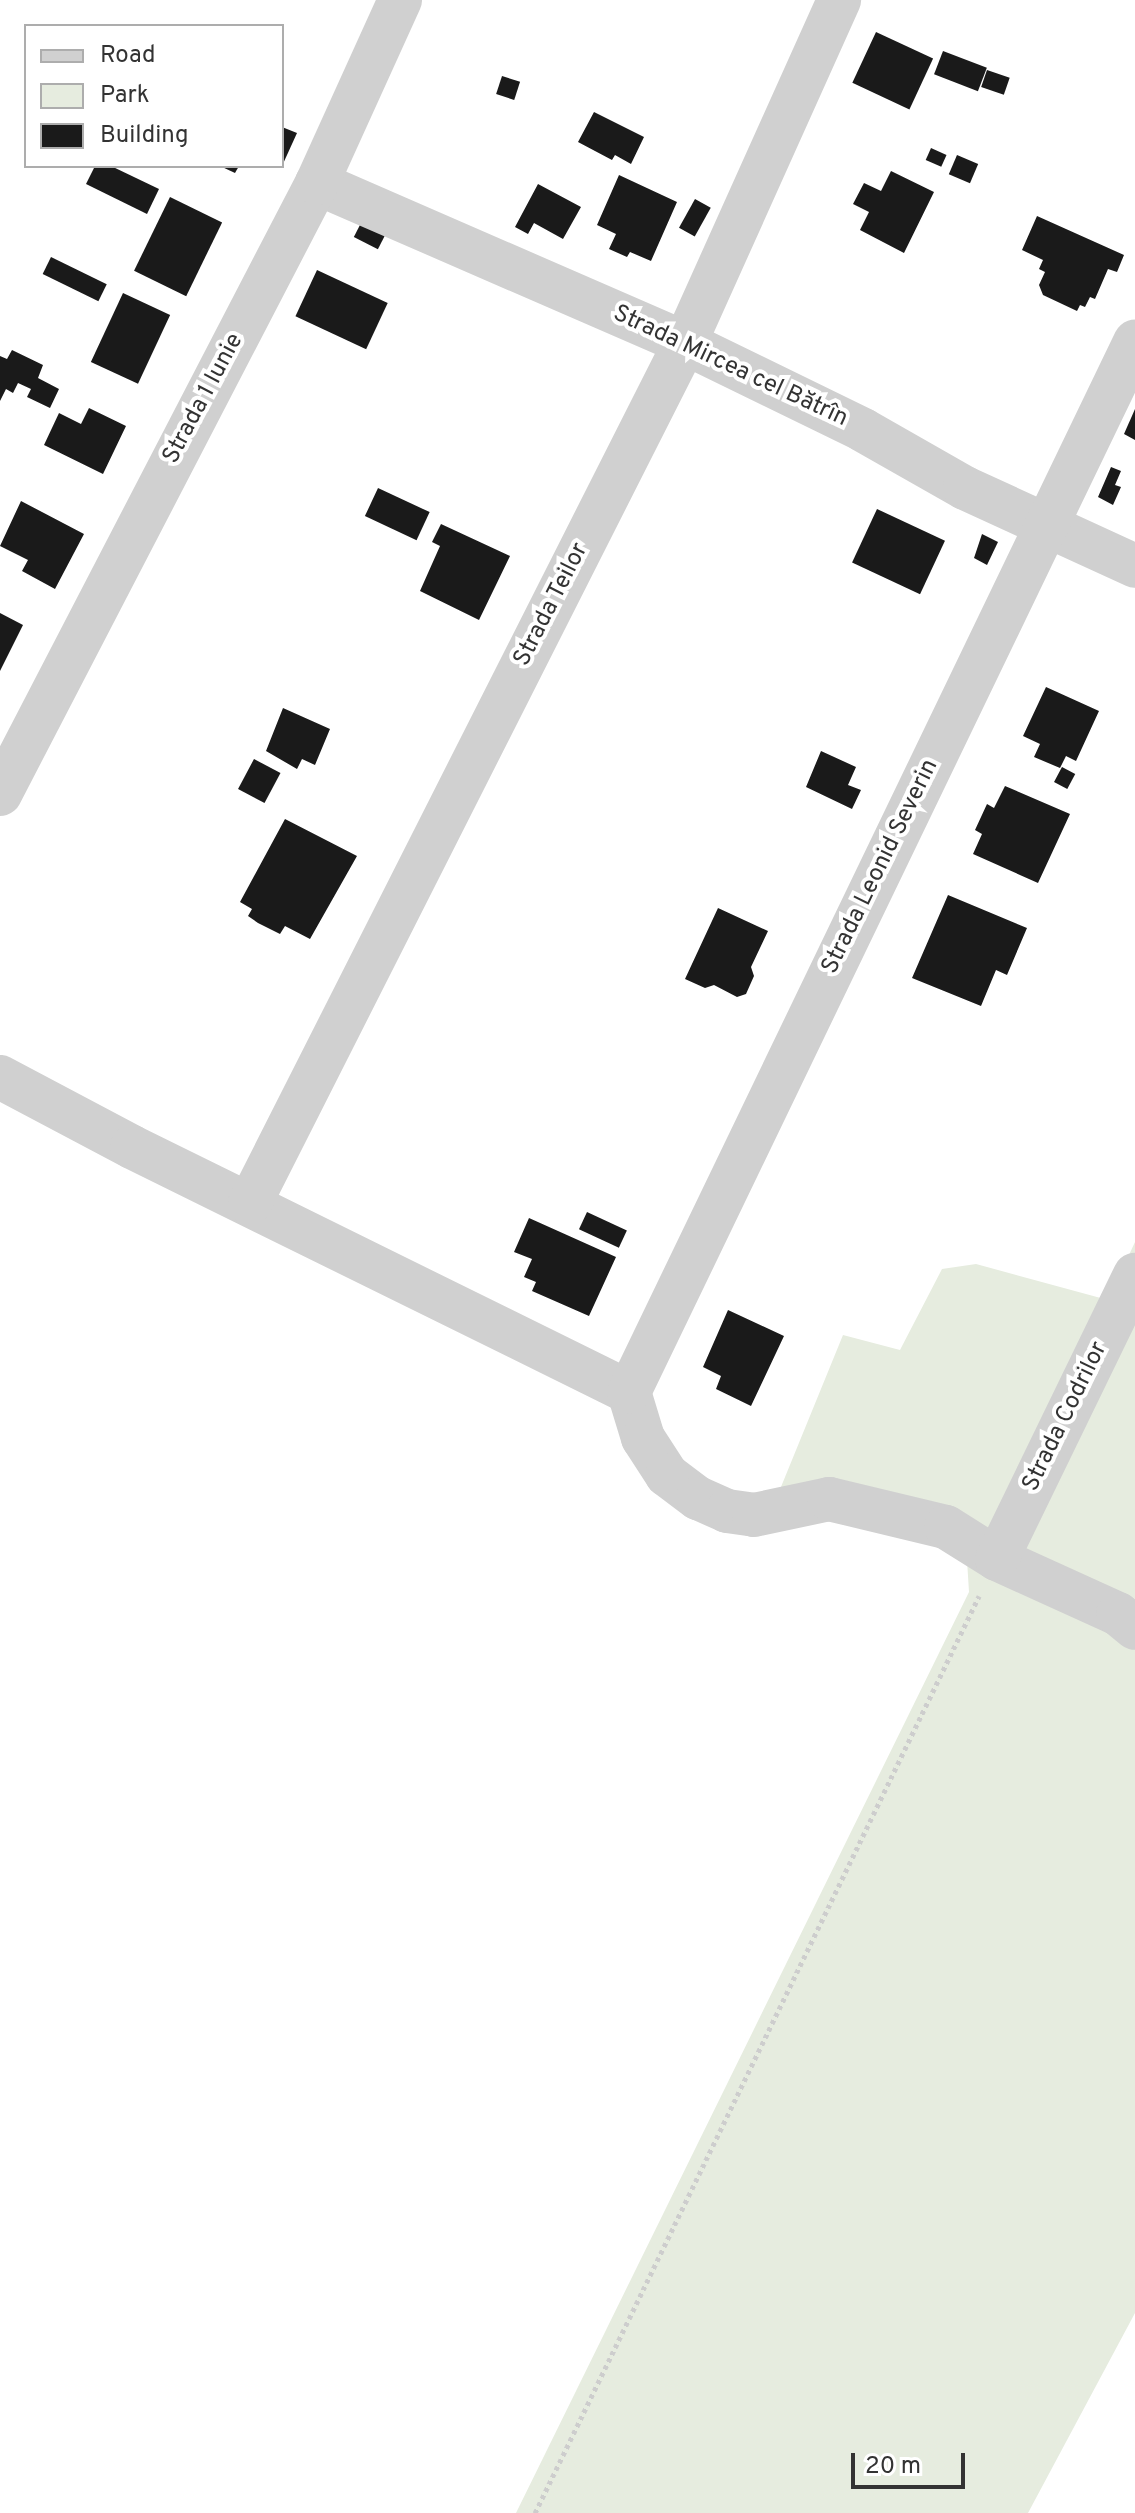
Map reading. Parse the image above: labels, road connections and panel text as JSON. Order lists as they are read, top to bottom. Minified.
{"streets":{"street":["Strada Mircea cel Bătrîn","Strada 1 Iunie","Strada Teilor","Strada Leonid Severin","Strada Codrilor"]},"crossings":[["Strada Mircea cel Bătrîn","Strada 1 Iunie"],["Strada Mircea cel Bătrîn","Strada Teilor"],["Strada Mircea cel Bătrîn","Strada Leonid Severin"]],"legend":["Road","Park","Building"],"scale_bar":"20 m"}
